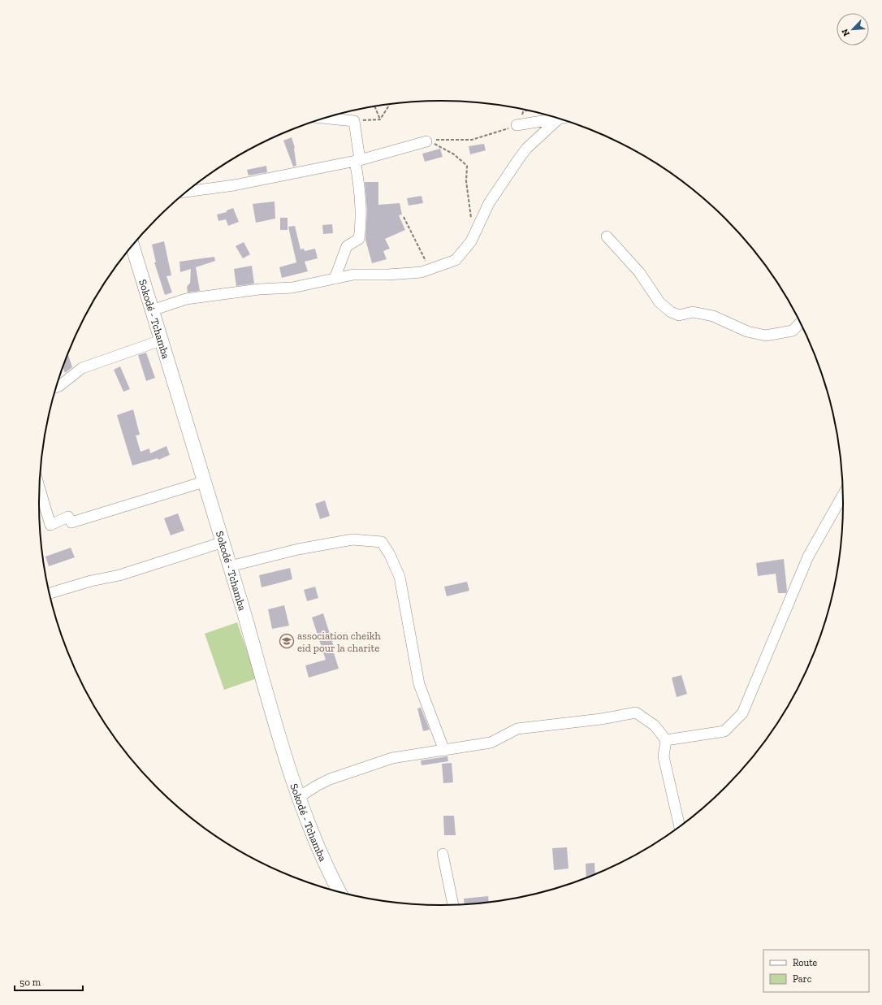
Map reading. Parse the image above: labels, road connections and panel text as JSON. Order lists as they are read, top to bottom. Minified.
{"streets":{"main road":["Sokodé - Tchamba"]},"places":{"school or university":["association cheikh eid pour la charite"]},"legend":["Route","Parc"],"scale_bar":"50 m","north":"bottom left"}
